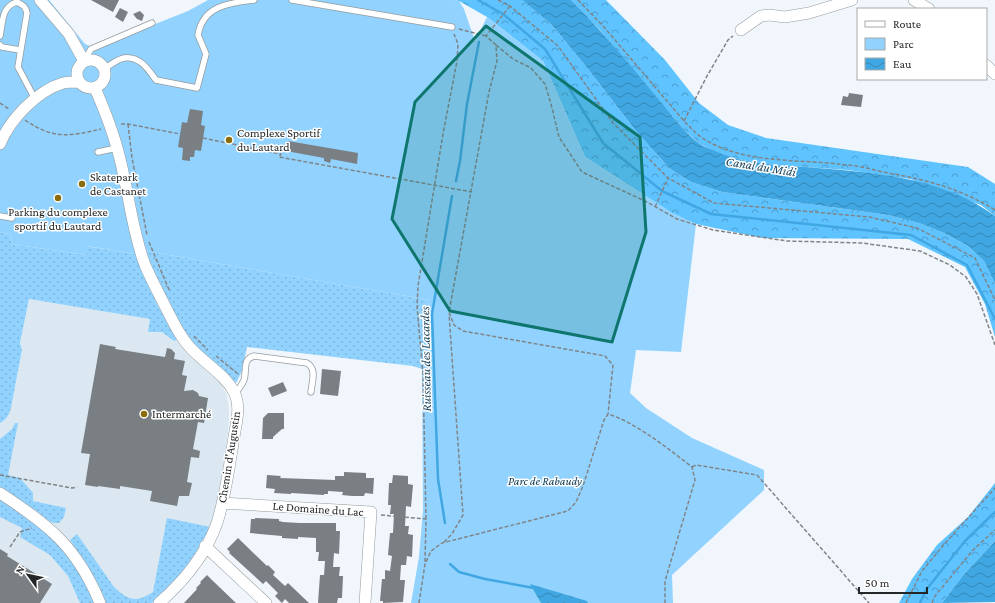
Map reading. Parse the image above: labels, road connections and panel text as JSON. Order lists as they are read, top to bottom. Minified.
{"streets":{"street":["Chemin d'Augustin","Le Domaine du Lac"]},"crossings":[["Chemin d'Augustin","Le Domaine du Lac"]],"water":["Canal du Midi","Ruisseau des Lacardes"],"parks":["Parc de Rabaudy"],"places":["Complexe Sportif du Lautard","Skatepark de Castanet","Parking du complexe sportif du Lautard","Intermarché"],"legend":["Route","Parc","Eau"],"scale_bar":"50 m","north":"top left"}
